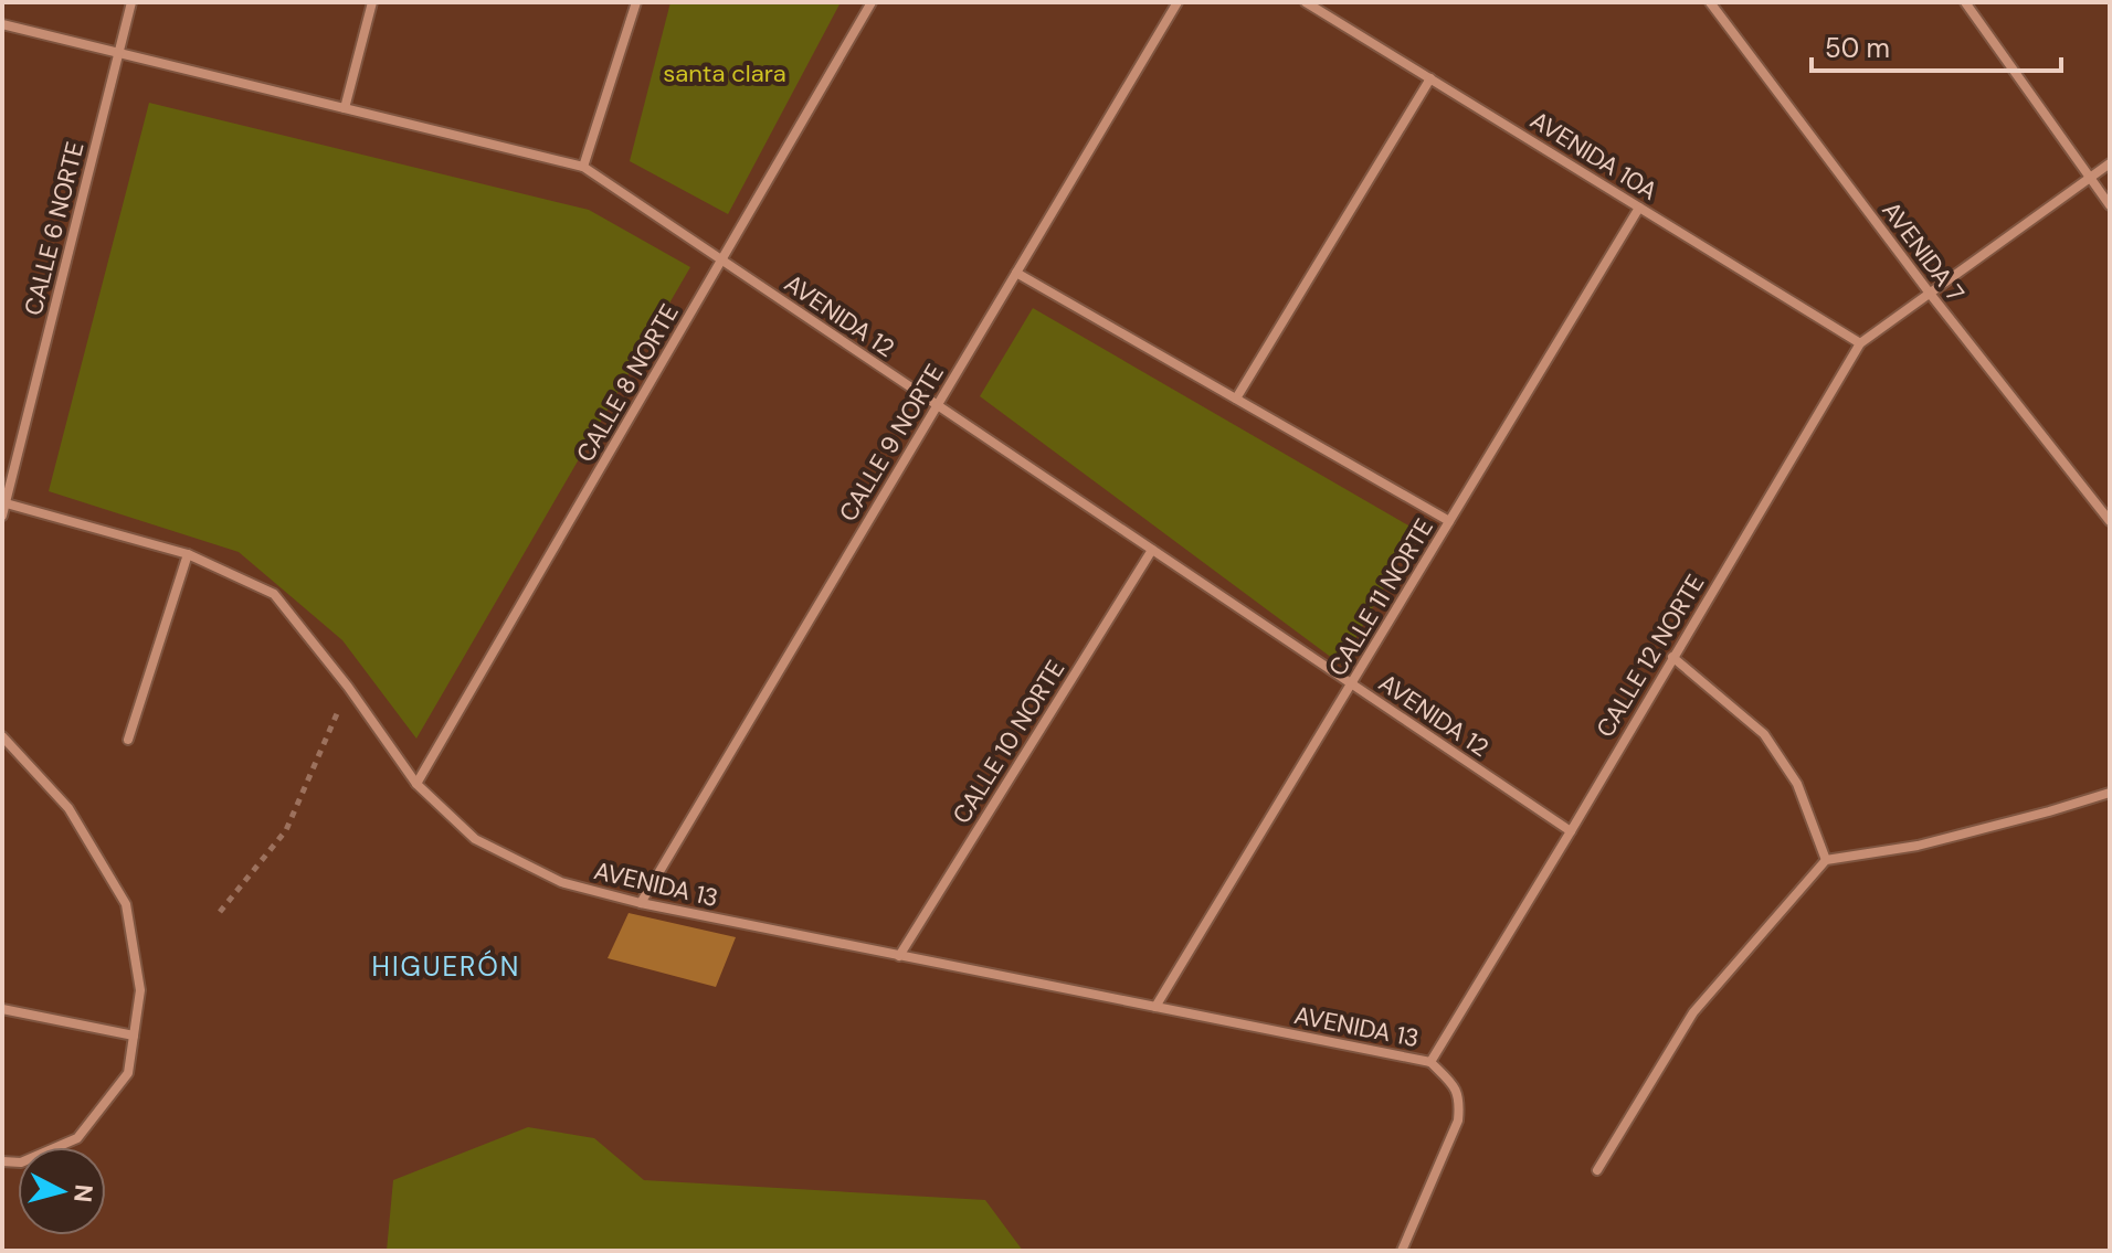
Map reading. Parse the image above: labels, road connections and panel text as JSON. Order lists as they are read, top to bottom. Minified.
{"streets":{"street":["AVENIDA 10A","CALLE 6 NORTE","AVENIDA 7","AVENIDA 12","CALLE 8 NORTE","CALLE 9 NORTE","CALLE 11 NORTE","CALLE 12 NORTE","CALLE 10 NORTE","AVENIDA 13"]},"crossings":[["AVENIDA 10A","CALLE 11 NORTE"],["AVENIDA 10A","CALLE 12 NORTE"],["CALLE 6 NORTE","AVENIDA 12"],["CALLE 6 NORTE","AVENIDA 13"],["AVENIDA 7","CALLE 12 NORTE"],["AVENIDA 12","CALLE 8 NORTE"],["AVENIDA 12","CALLE 9 NORTE"],["AVENIDA 12","CALLE 11 NORTE"],["AVENIDA 12","CALLE 12 NORTE"],["AVENIDA 12","CALLE 10 NORTE"],["CALLE 8 NORTE","AVENIDA 13"],["CALLE 9 NORTE","AVENIDA 13"],["CALLE 11 NORTE","AVENIDA 13"],["CALLE 12 NORTE","AVENIDA 13"],["CALLE 10 NORTE","AVENIDA 13"]],"districts":["HIGUERÓN"],"parks":["santa clara"],"scale_bar":"50 m","north":"right"}
